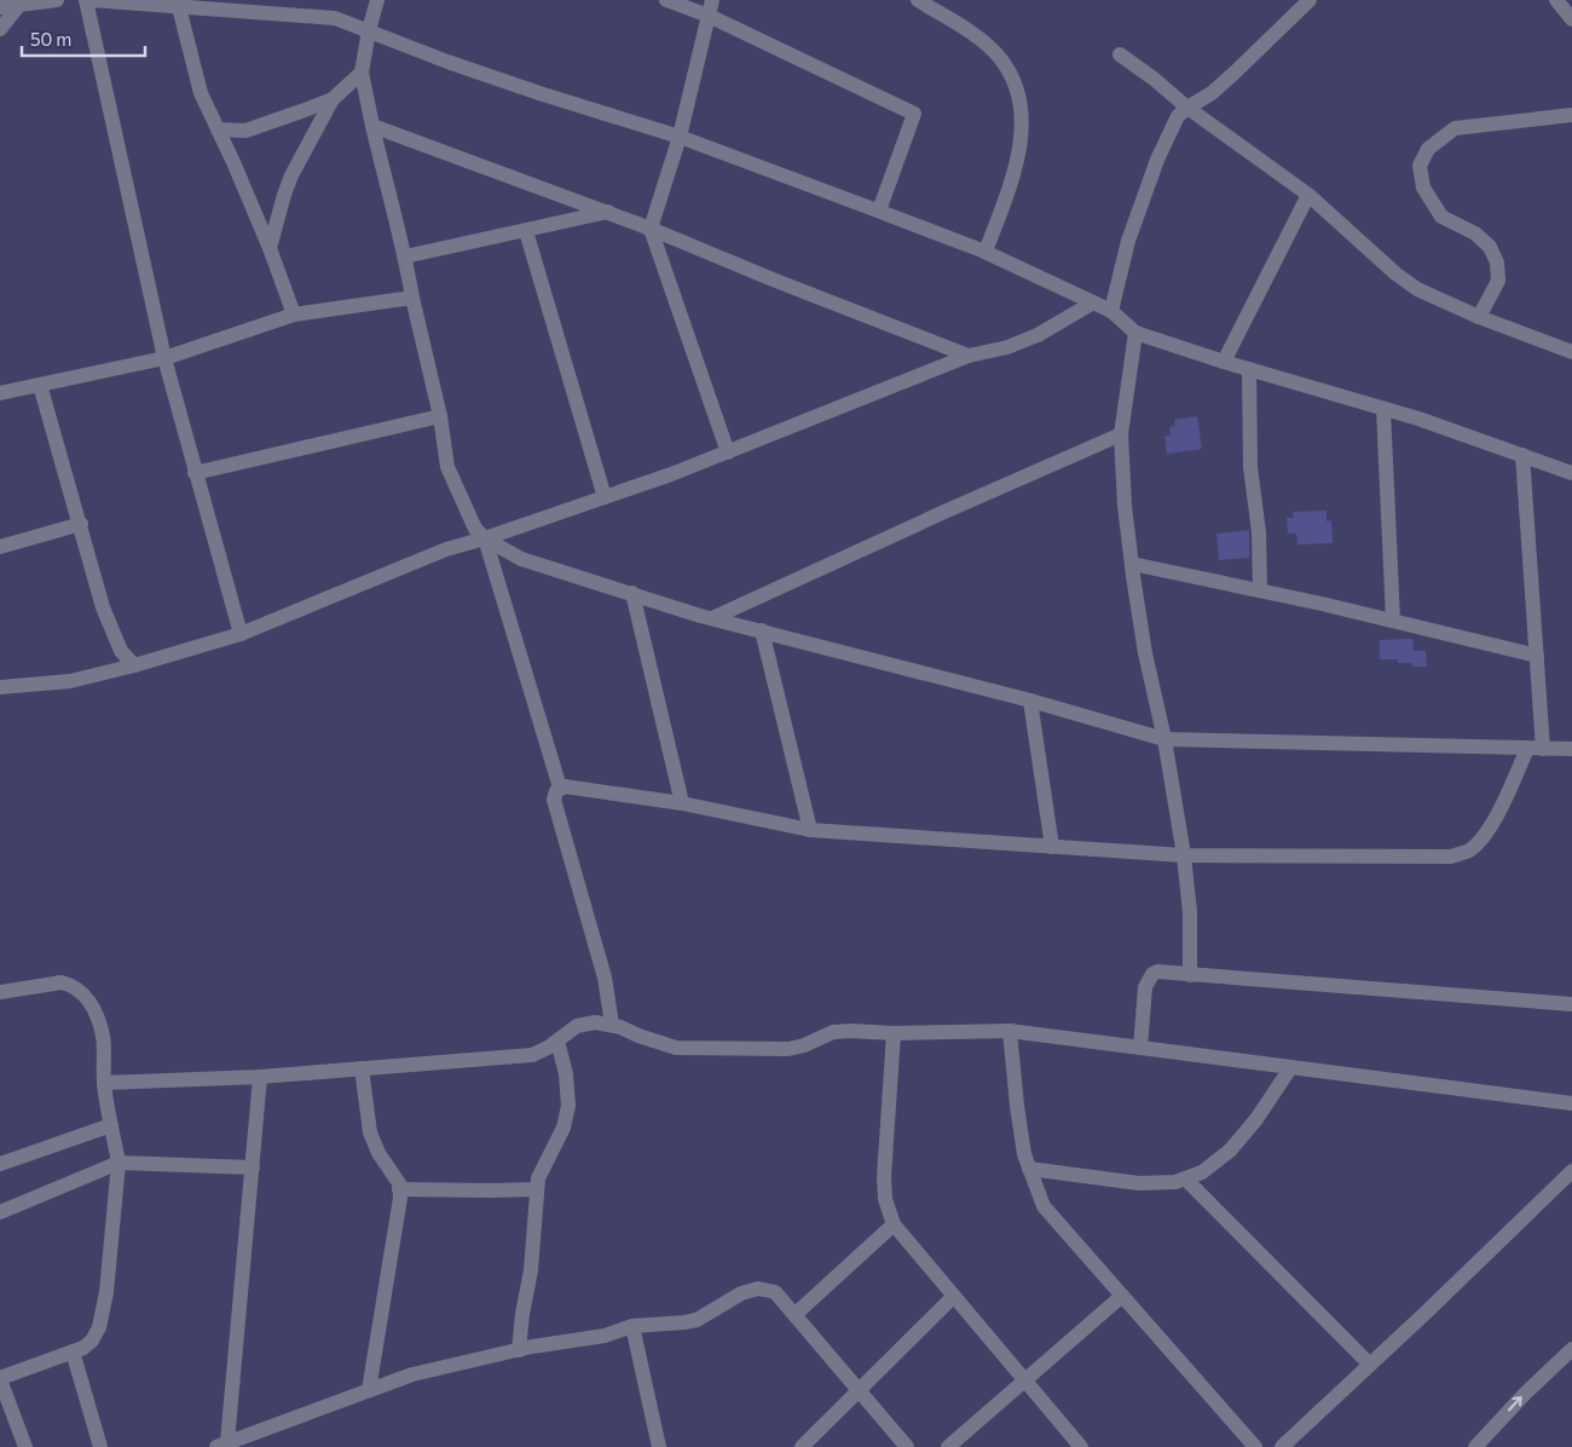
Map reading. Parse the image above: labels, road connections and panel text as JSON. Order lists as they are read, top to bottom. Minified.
{"scale_bar":"50 m"}
